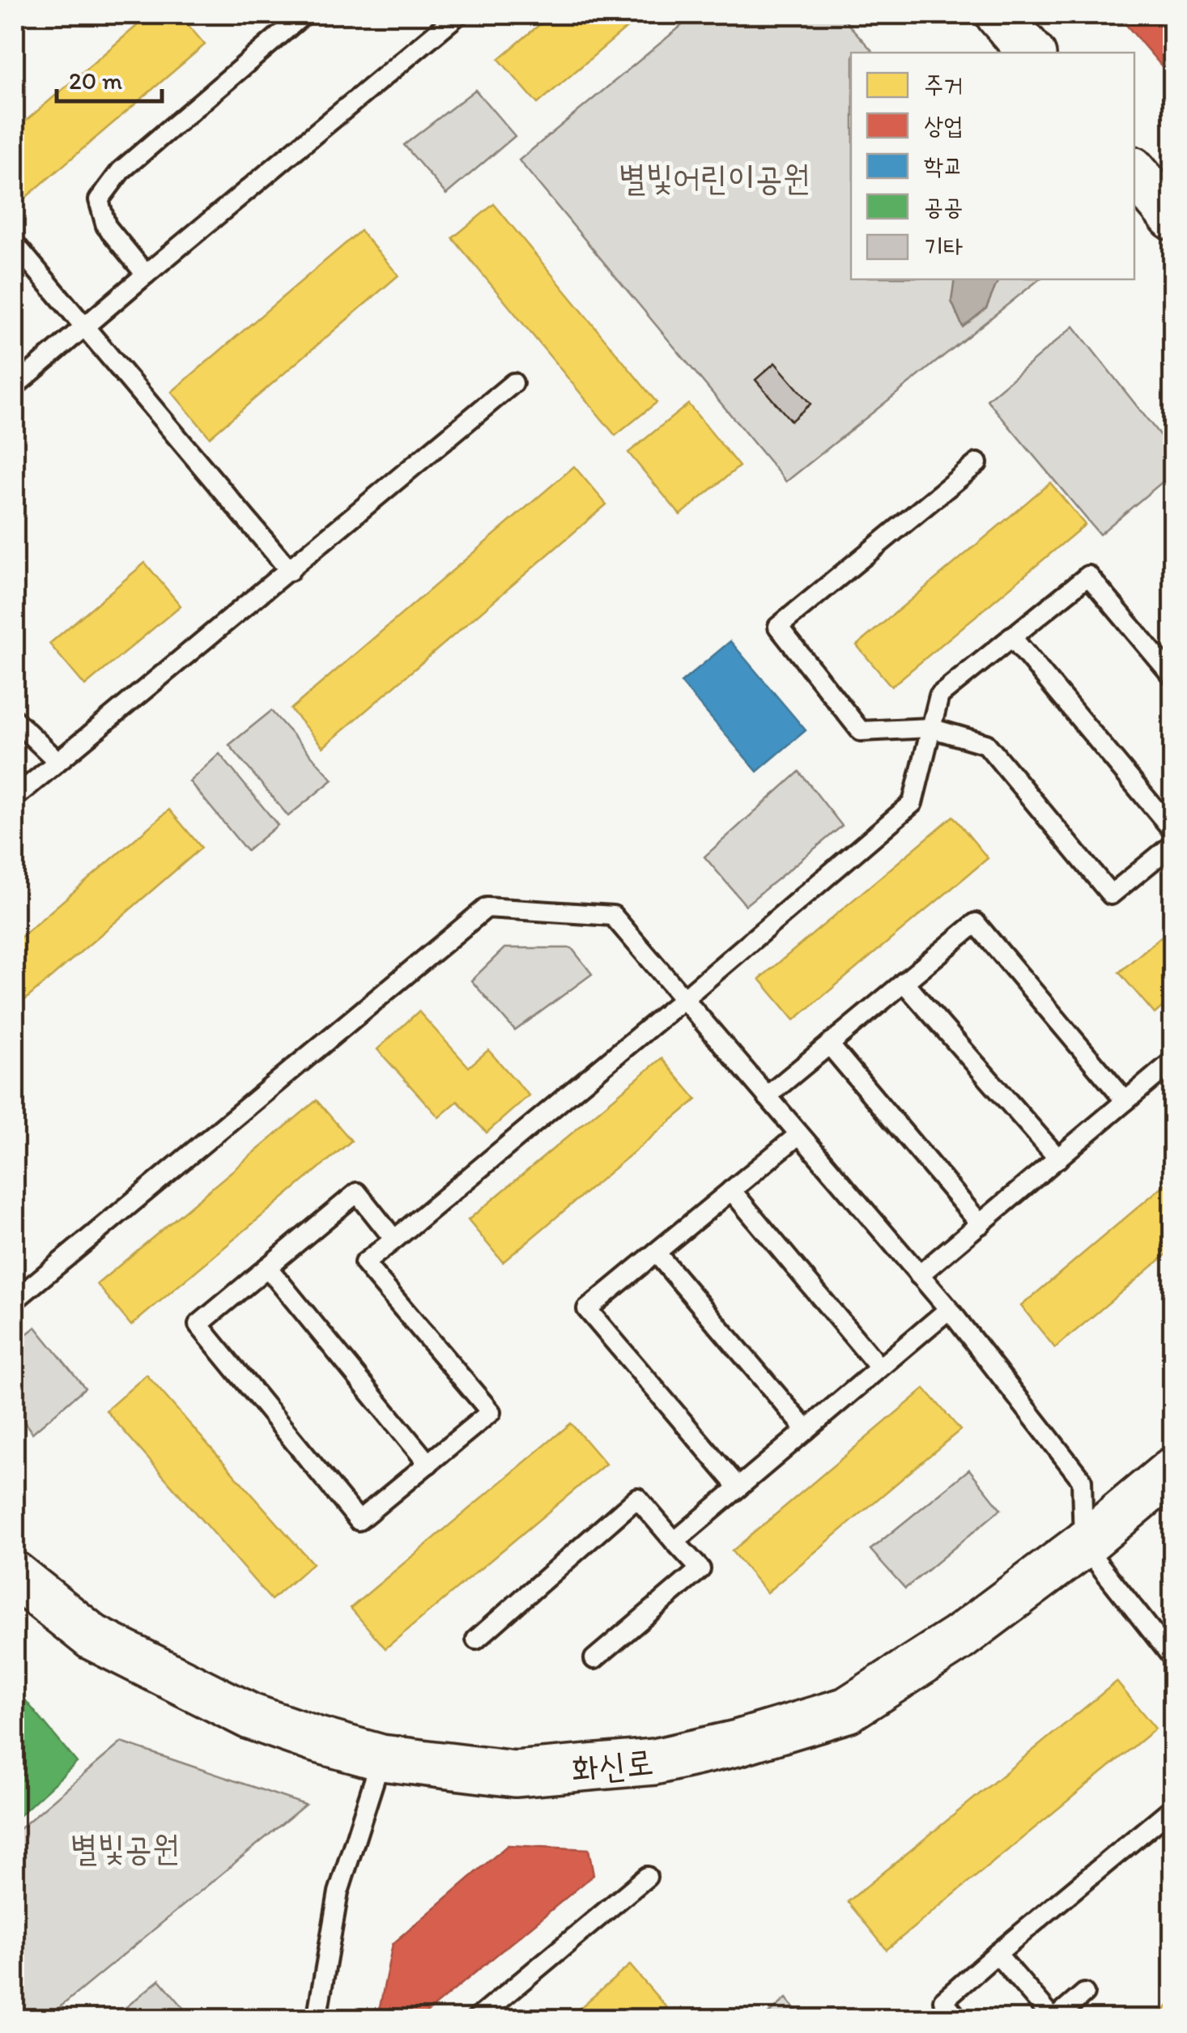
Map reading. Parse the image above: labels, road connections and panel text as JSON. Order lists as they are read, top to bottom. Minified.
{"streets":{"main road":["화신로"]},"parks":["별빛어린이공원","별빛공원"],"legend":["주거","상업","학교","공공","기타"],"scale_bar":"20 m"}
